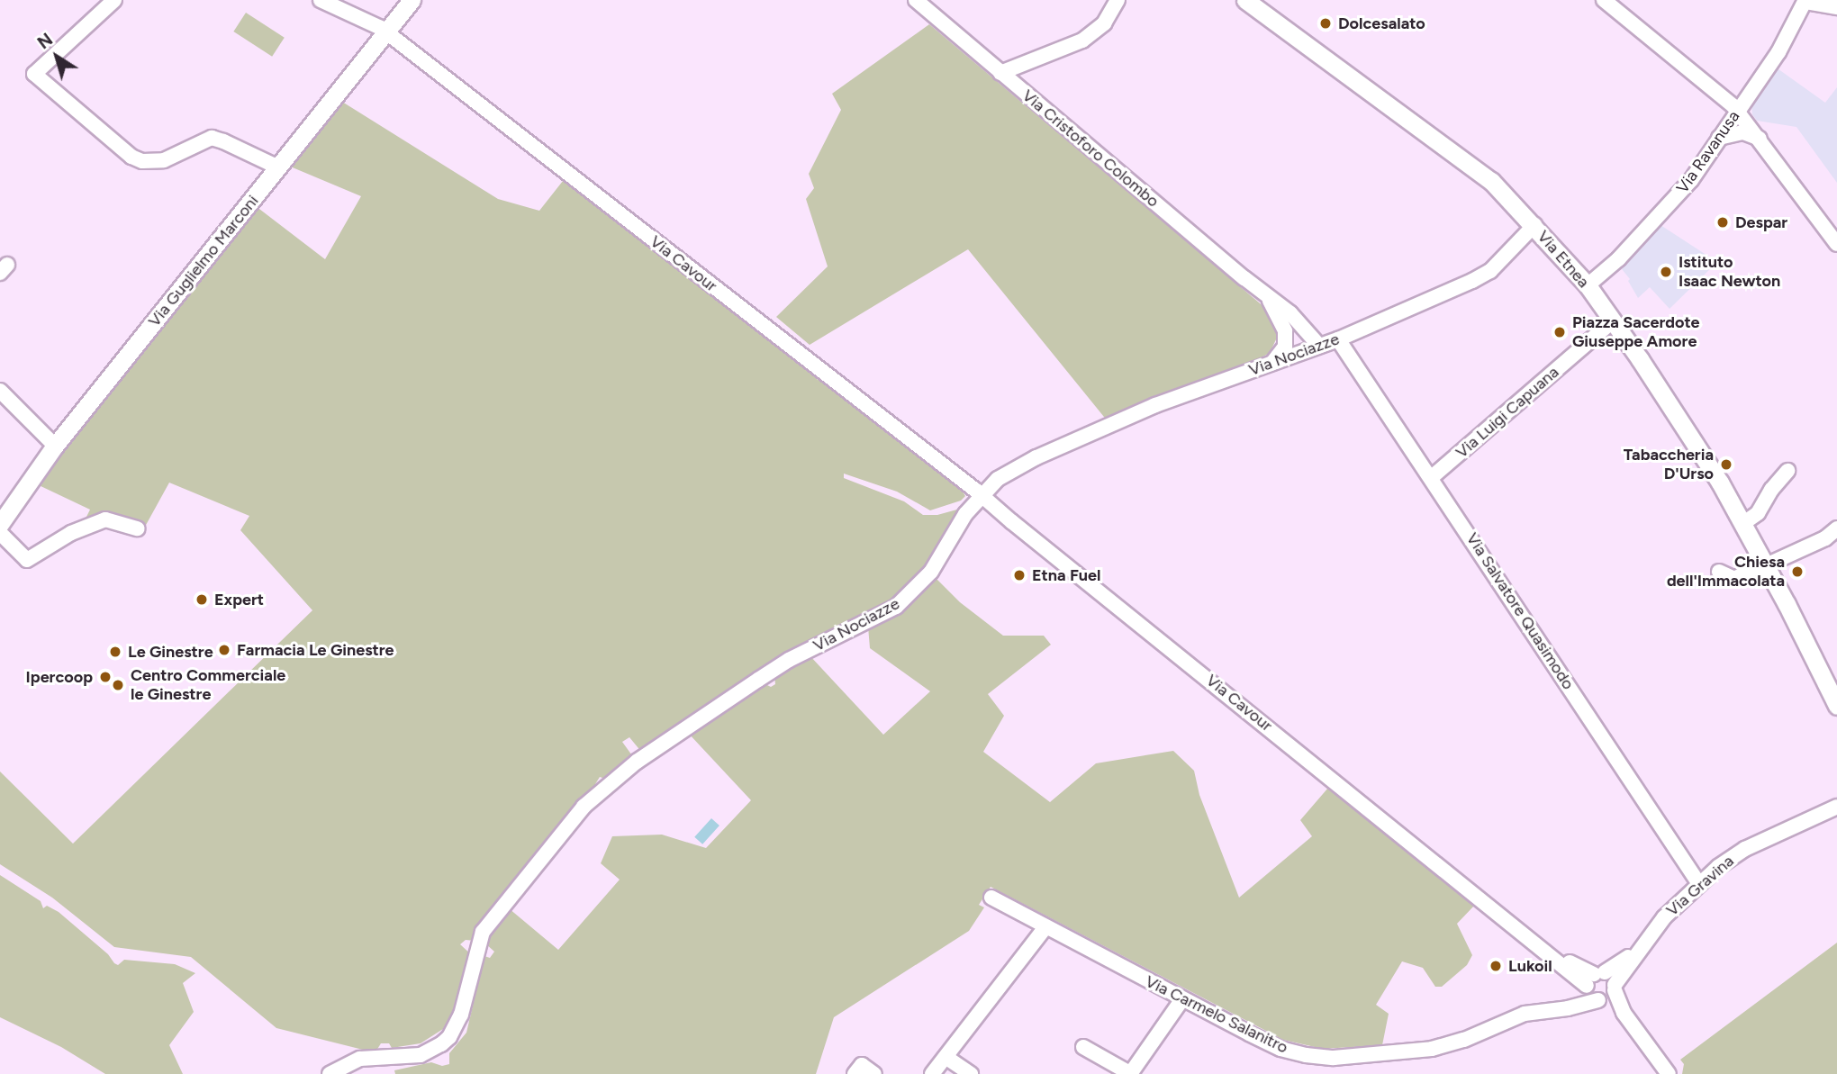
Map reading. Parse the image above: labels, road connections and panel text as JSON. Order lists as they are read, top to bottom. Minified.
{"streets":{"main road":["Via Etnea","Via Guglielmo Marconi"],"street":["Via Cristoforo Colombo","Via Ravanusa","Via Cavour","Via Nociazze","Via Luigi Capuana","Via Salvatore Quasimodo","Via Gravina","Via Carmelo Salanitro"]},"crossings":[["Via Cristoforo Colombo","Via Nociazze"],["Via Ravanusa","Via Etnea"],["Via Etnea","Via Nociazze"],["Via Etnea","Via Luigi Capuana"],["Via Guglielmo Marconi","Via Cavour"],["Via Cavour","Via Nociazze"],["Via Nociazze","Via Salvatore Quasimodo"],["Via Luigi Capuana","Via Salvatore Quasimodo"],["Via Salvatore Quasimodo","Via Gravina"],["Via Gravina","Via Carmelo Salanitro"]],"places":["Dolcesalato","Despar","Istituto Isaac Newton","Piazza Sacerdote Giuseppe Amore","Tabaccheria D'Urso","Chiesa dell'Immacolata","Etna Fuel","Expert","Farmacia Le Ginestre","Le Ginestre","Ipercoop","Centro Commerciale le Ginestre","Lukoil"],"north":"top left"}
